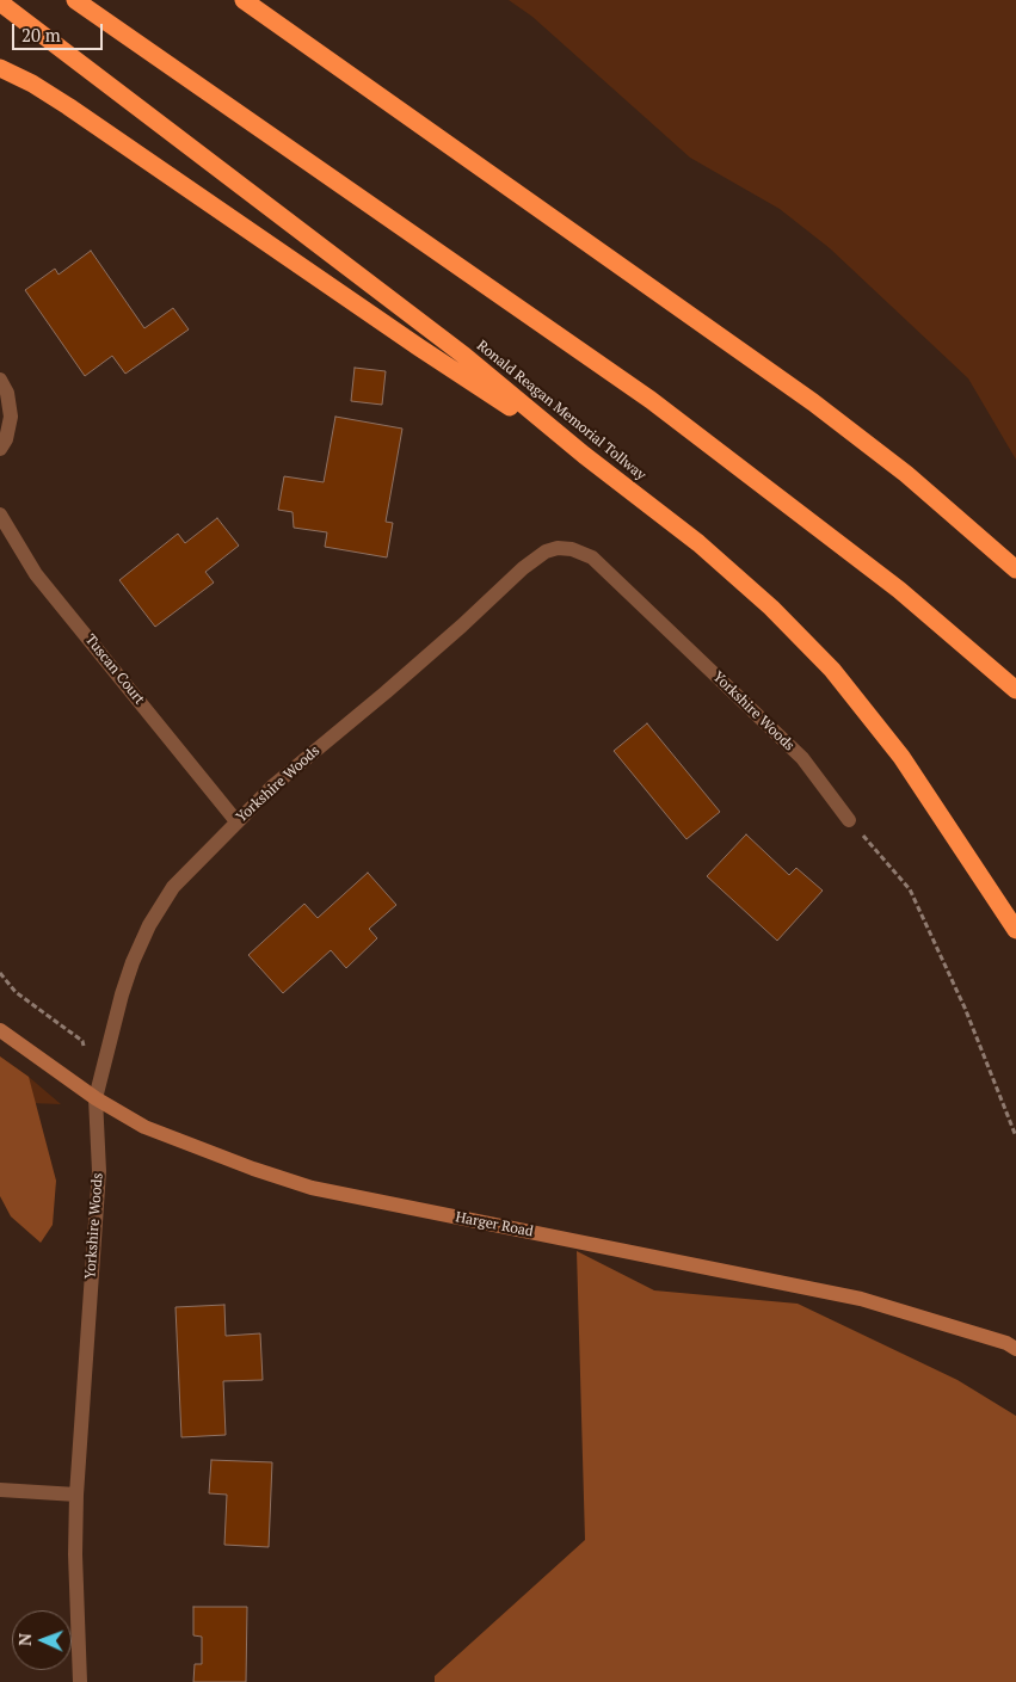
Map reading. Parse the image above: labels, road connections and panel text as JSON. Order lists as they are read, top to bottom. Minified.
{"streets":{"highway":["Ronald Reagan Memorial Tollway"],"street":["Tuscan Court","Yorkshire Woods","Harger Road"]},"crossings":[["Tuscan Court","Yorkshire Woods"],["Yorkshire Woods","Harger Road"]],"scale_bar":"20 m","north":"left"}
